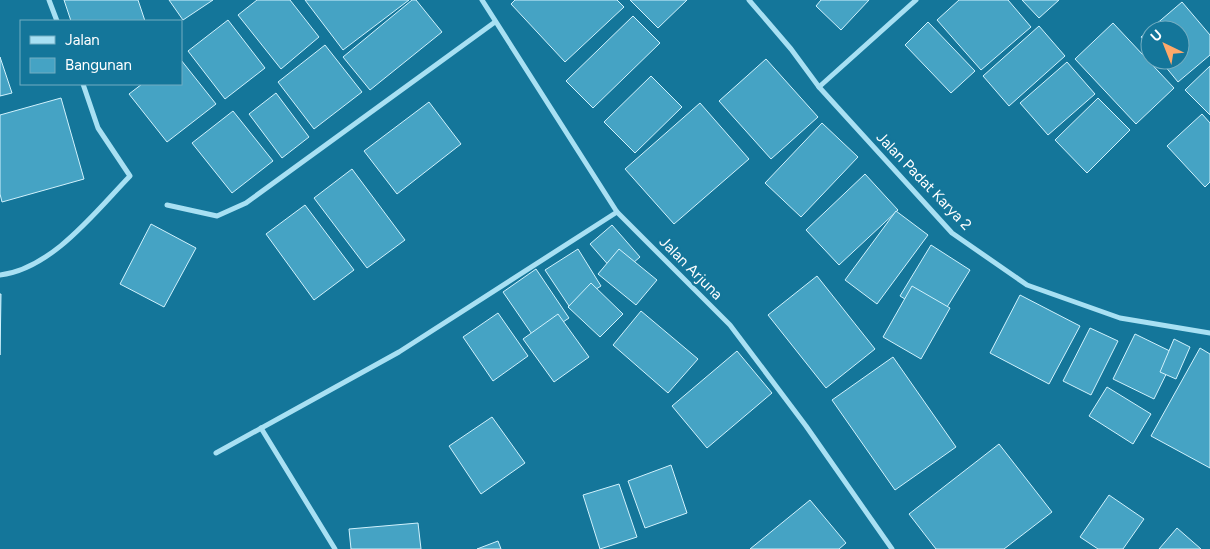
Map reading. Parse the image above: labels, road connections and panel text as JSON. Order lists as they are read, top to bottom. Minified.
{"streets":{"street":["Jalan Padat Karya 2","Jalan Arjuna"]},"legend":["Jalan","Bangunan"],"north":"top left"}
